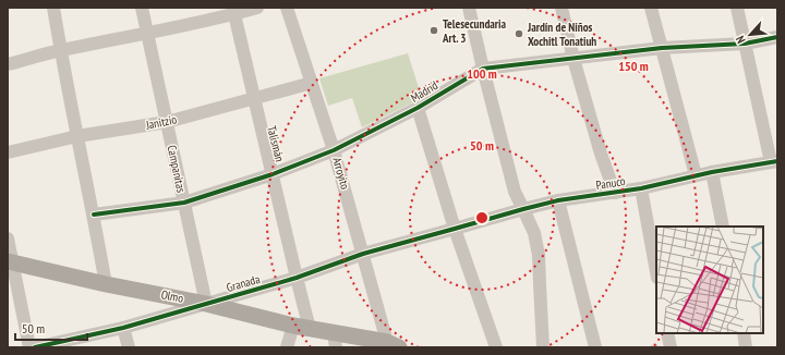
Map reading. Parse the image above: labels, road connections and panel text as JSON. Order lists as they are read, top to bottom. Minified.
{"streets":{"main road":["Olmo"],"street":["Madrid","Janitzio","Talismán","Campanitas","Arroyito","Panuco","Granada"]},"crossings":[["Madrid","Talismán"],["Madrid","Campanitas"],["Madrid","Arroyito"],["Janitzio","Talismán"],["Janitzio","Campanitas"],["Janitzio","Arroyito"],["Talismán","Granada"],["Talismán","Olmo"],["Campanitas","Granada"],["Campanitas","Olmo"],["Arroyito","Granada"],["Arroyito","Olmo"],["Panuco","Granada"],["Granada","Olmo"]],"places":["Telesecundaria Art. 3","Jardín de Niños Xochitl Tonatiuh"],"scale_bar":"50 m","north":"bottom left","rings":["150 m","100 m","50 m"]}
